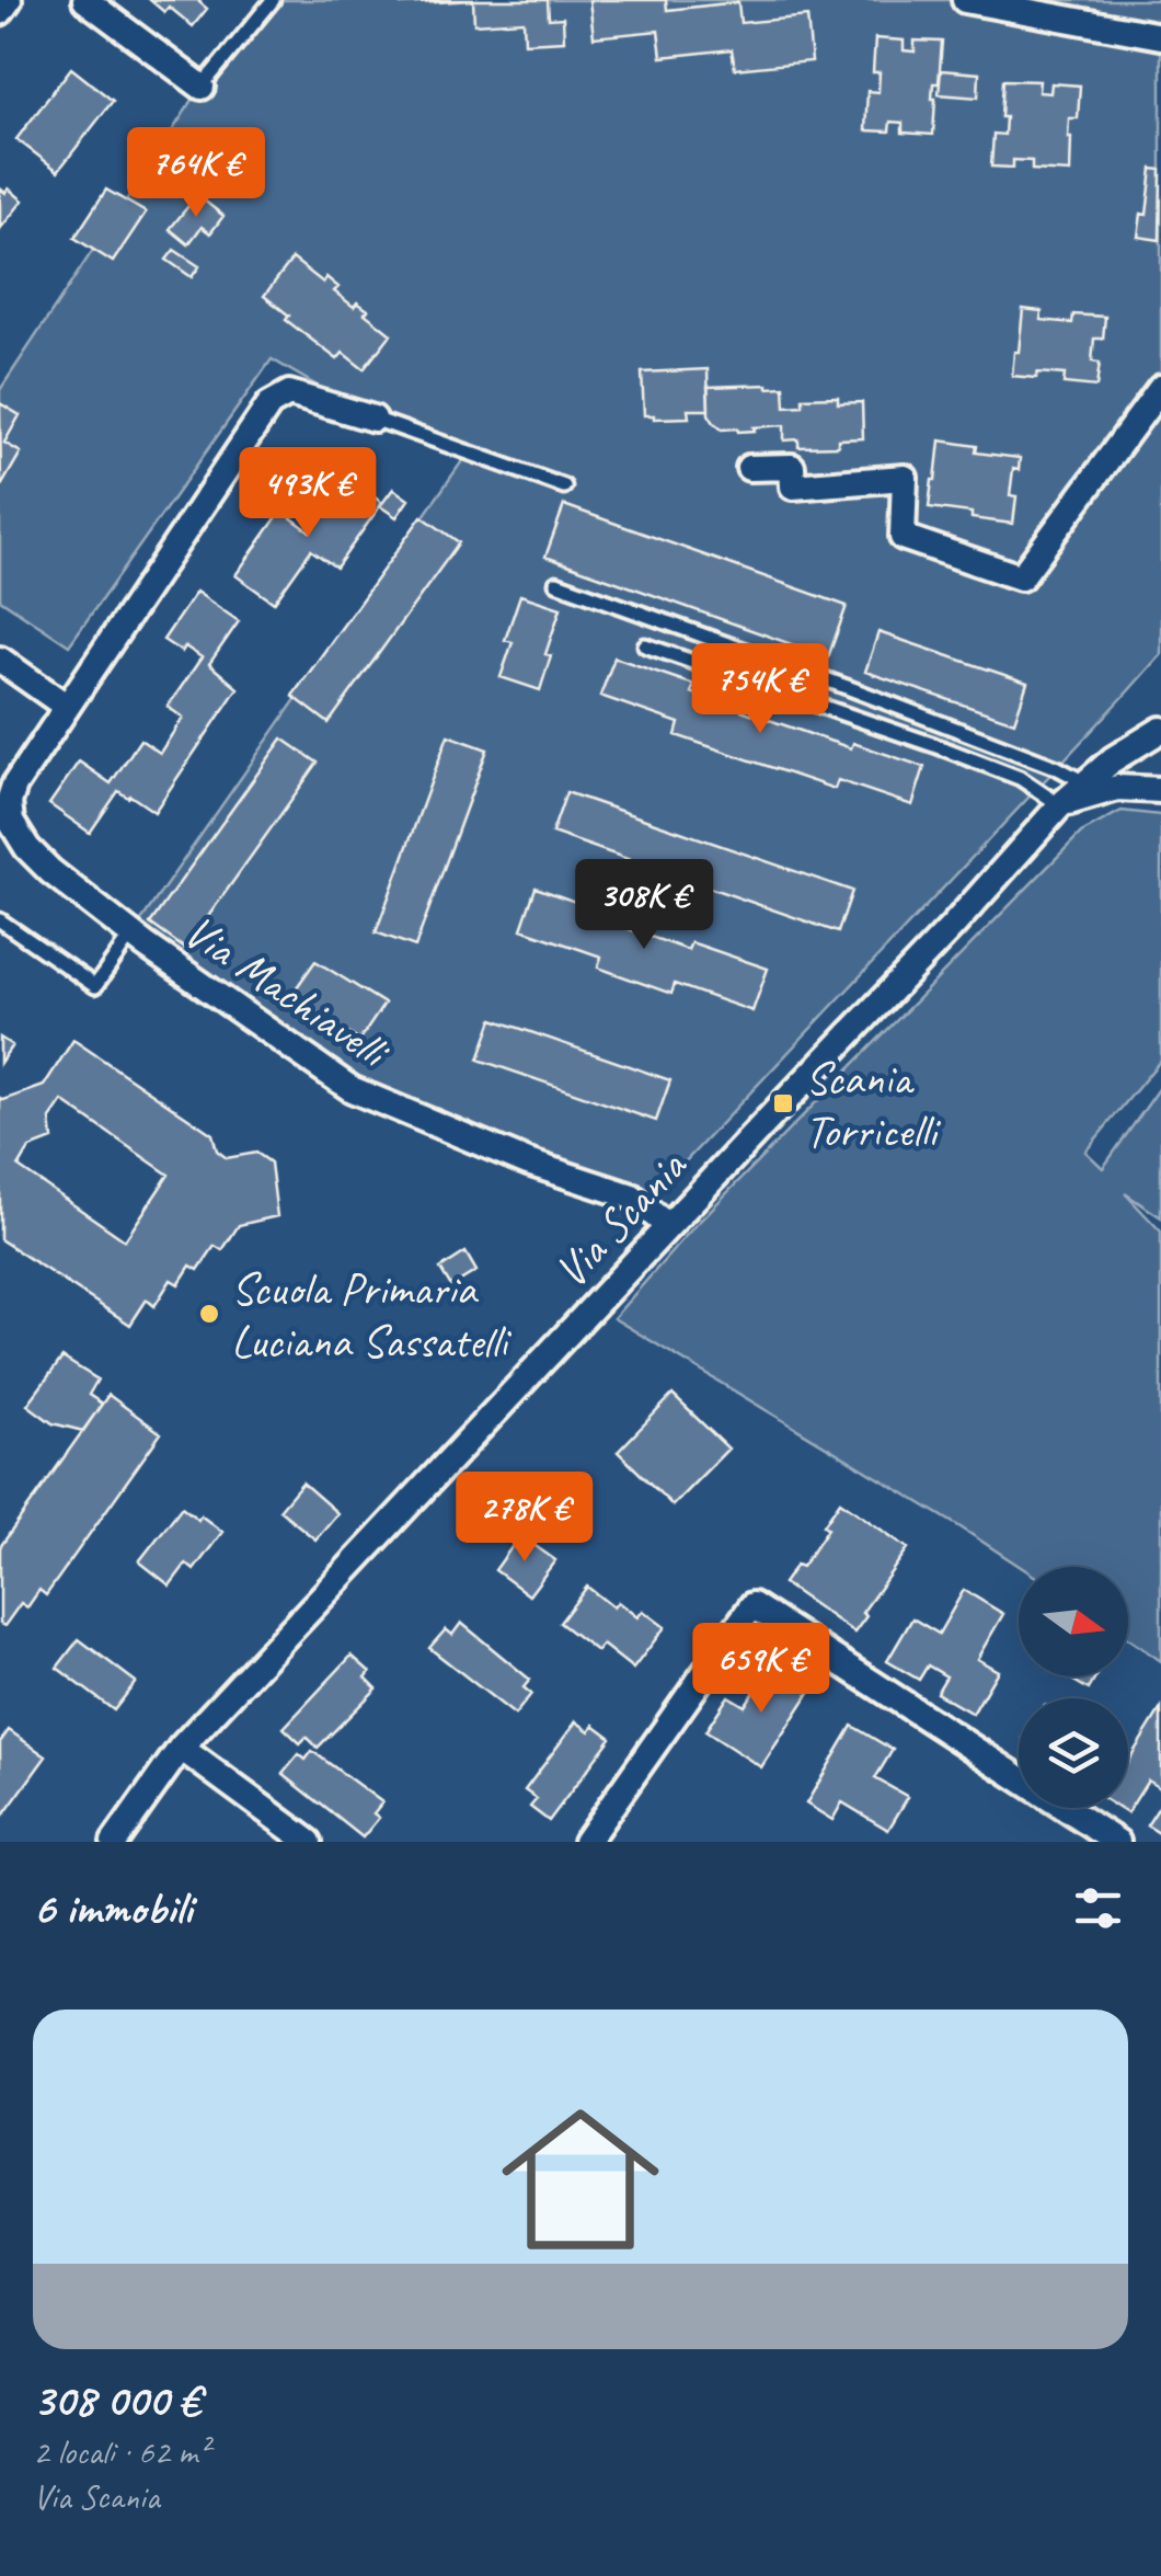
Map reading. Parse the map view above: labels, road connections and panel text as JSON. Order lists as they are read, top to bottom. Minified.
{"streets":{"street":["Via Machiavelli","Via Scania"]},"crossings":[["Via Machiavelli","Via Scania"]],"places":{"transit":["Scania Torricelli"],"other":["Scuola Primaria Luciana Sassatelli"]},"north":"right","page":{"price":["764K €","493K €","754K €","308K €","278K €","659K €"],"heading":"6 immobili","list":[{"name":"308 000 €","note":"2 locali · 62 m² · Via Scania"}]}}
